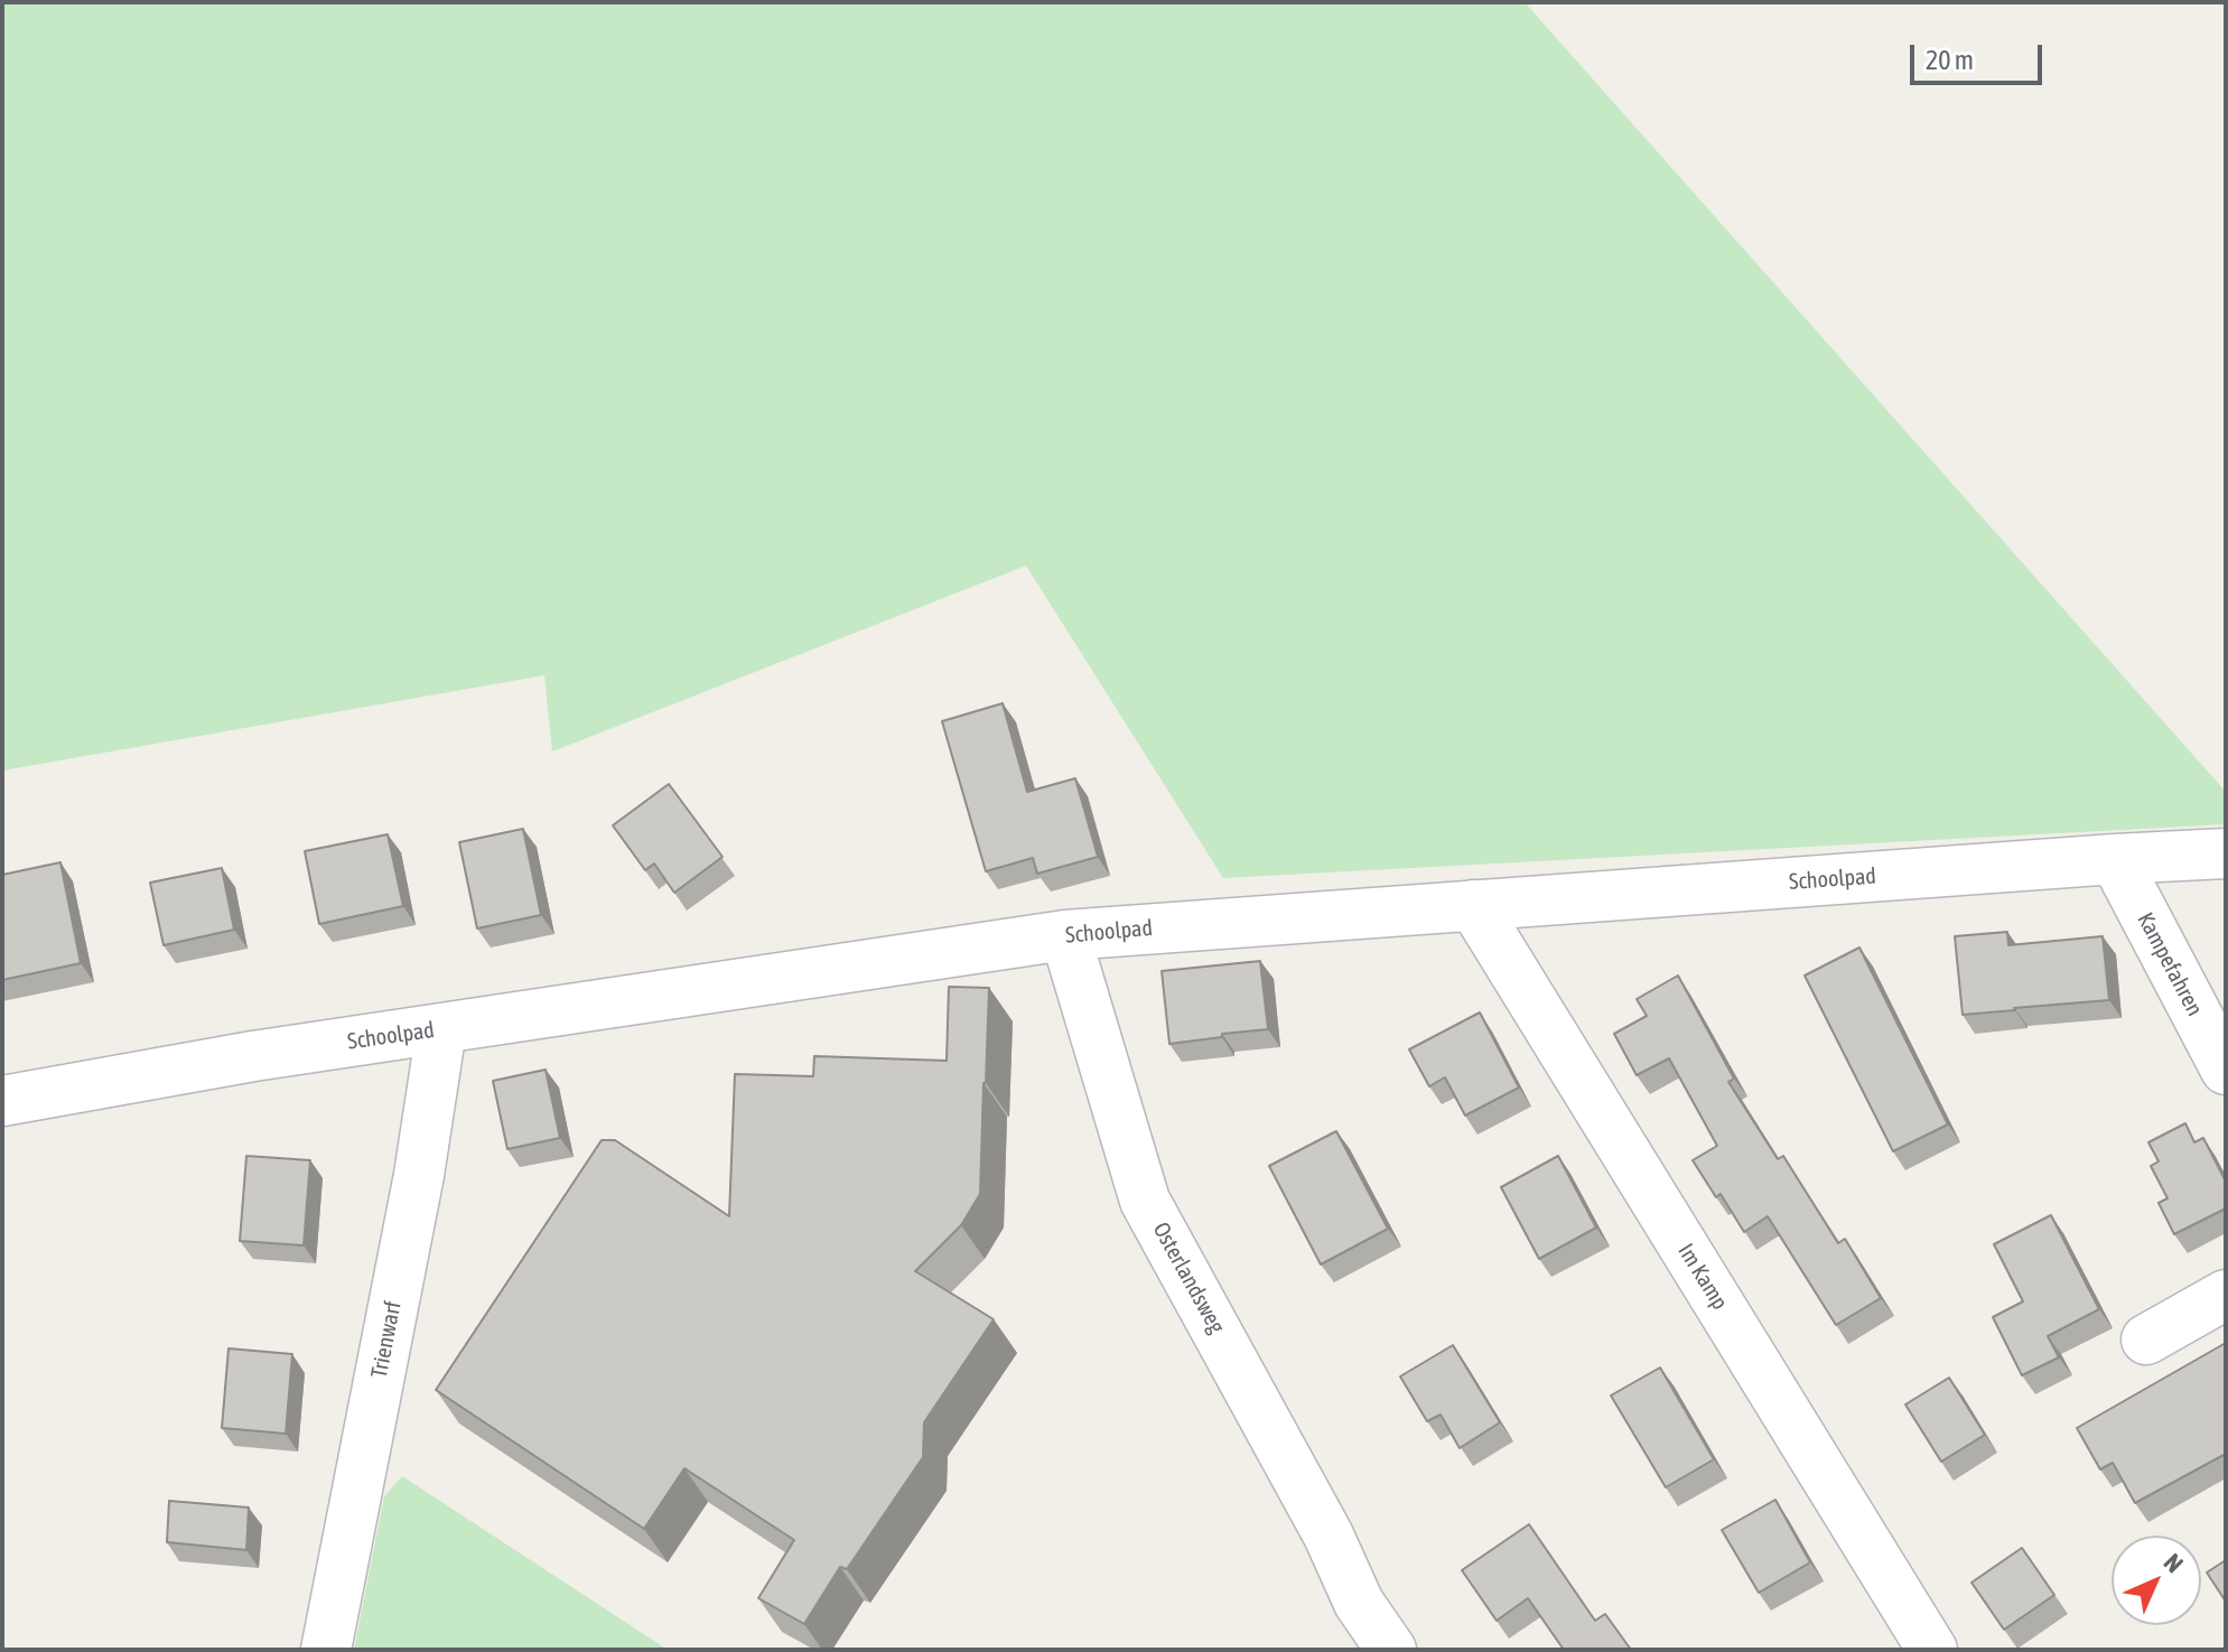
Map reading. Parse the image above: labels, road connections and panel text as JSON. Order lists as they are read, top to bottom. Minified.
{"streets":{"street":["Schoolpad","Kampefahren","Im Kamp","Osterlandsweg","Trienwarf"]},"crossings":[["Schoolpad","Kampefahren"],["Schoolpad","Im Kamp"],["Schoolpad","Osterlandsweg"],["Schoolpad","Trienwarf"]],"scale_bar":"20 m","north":"top right"}
